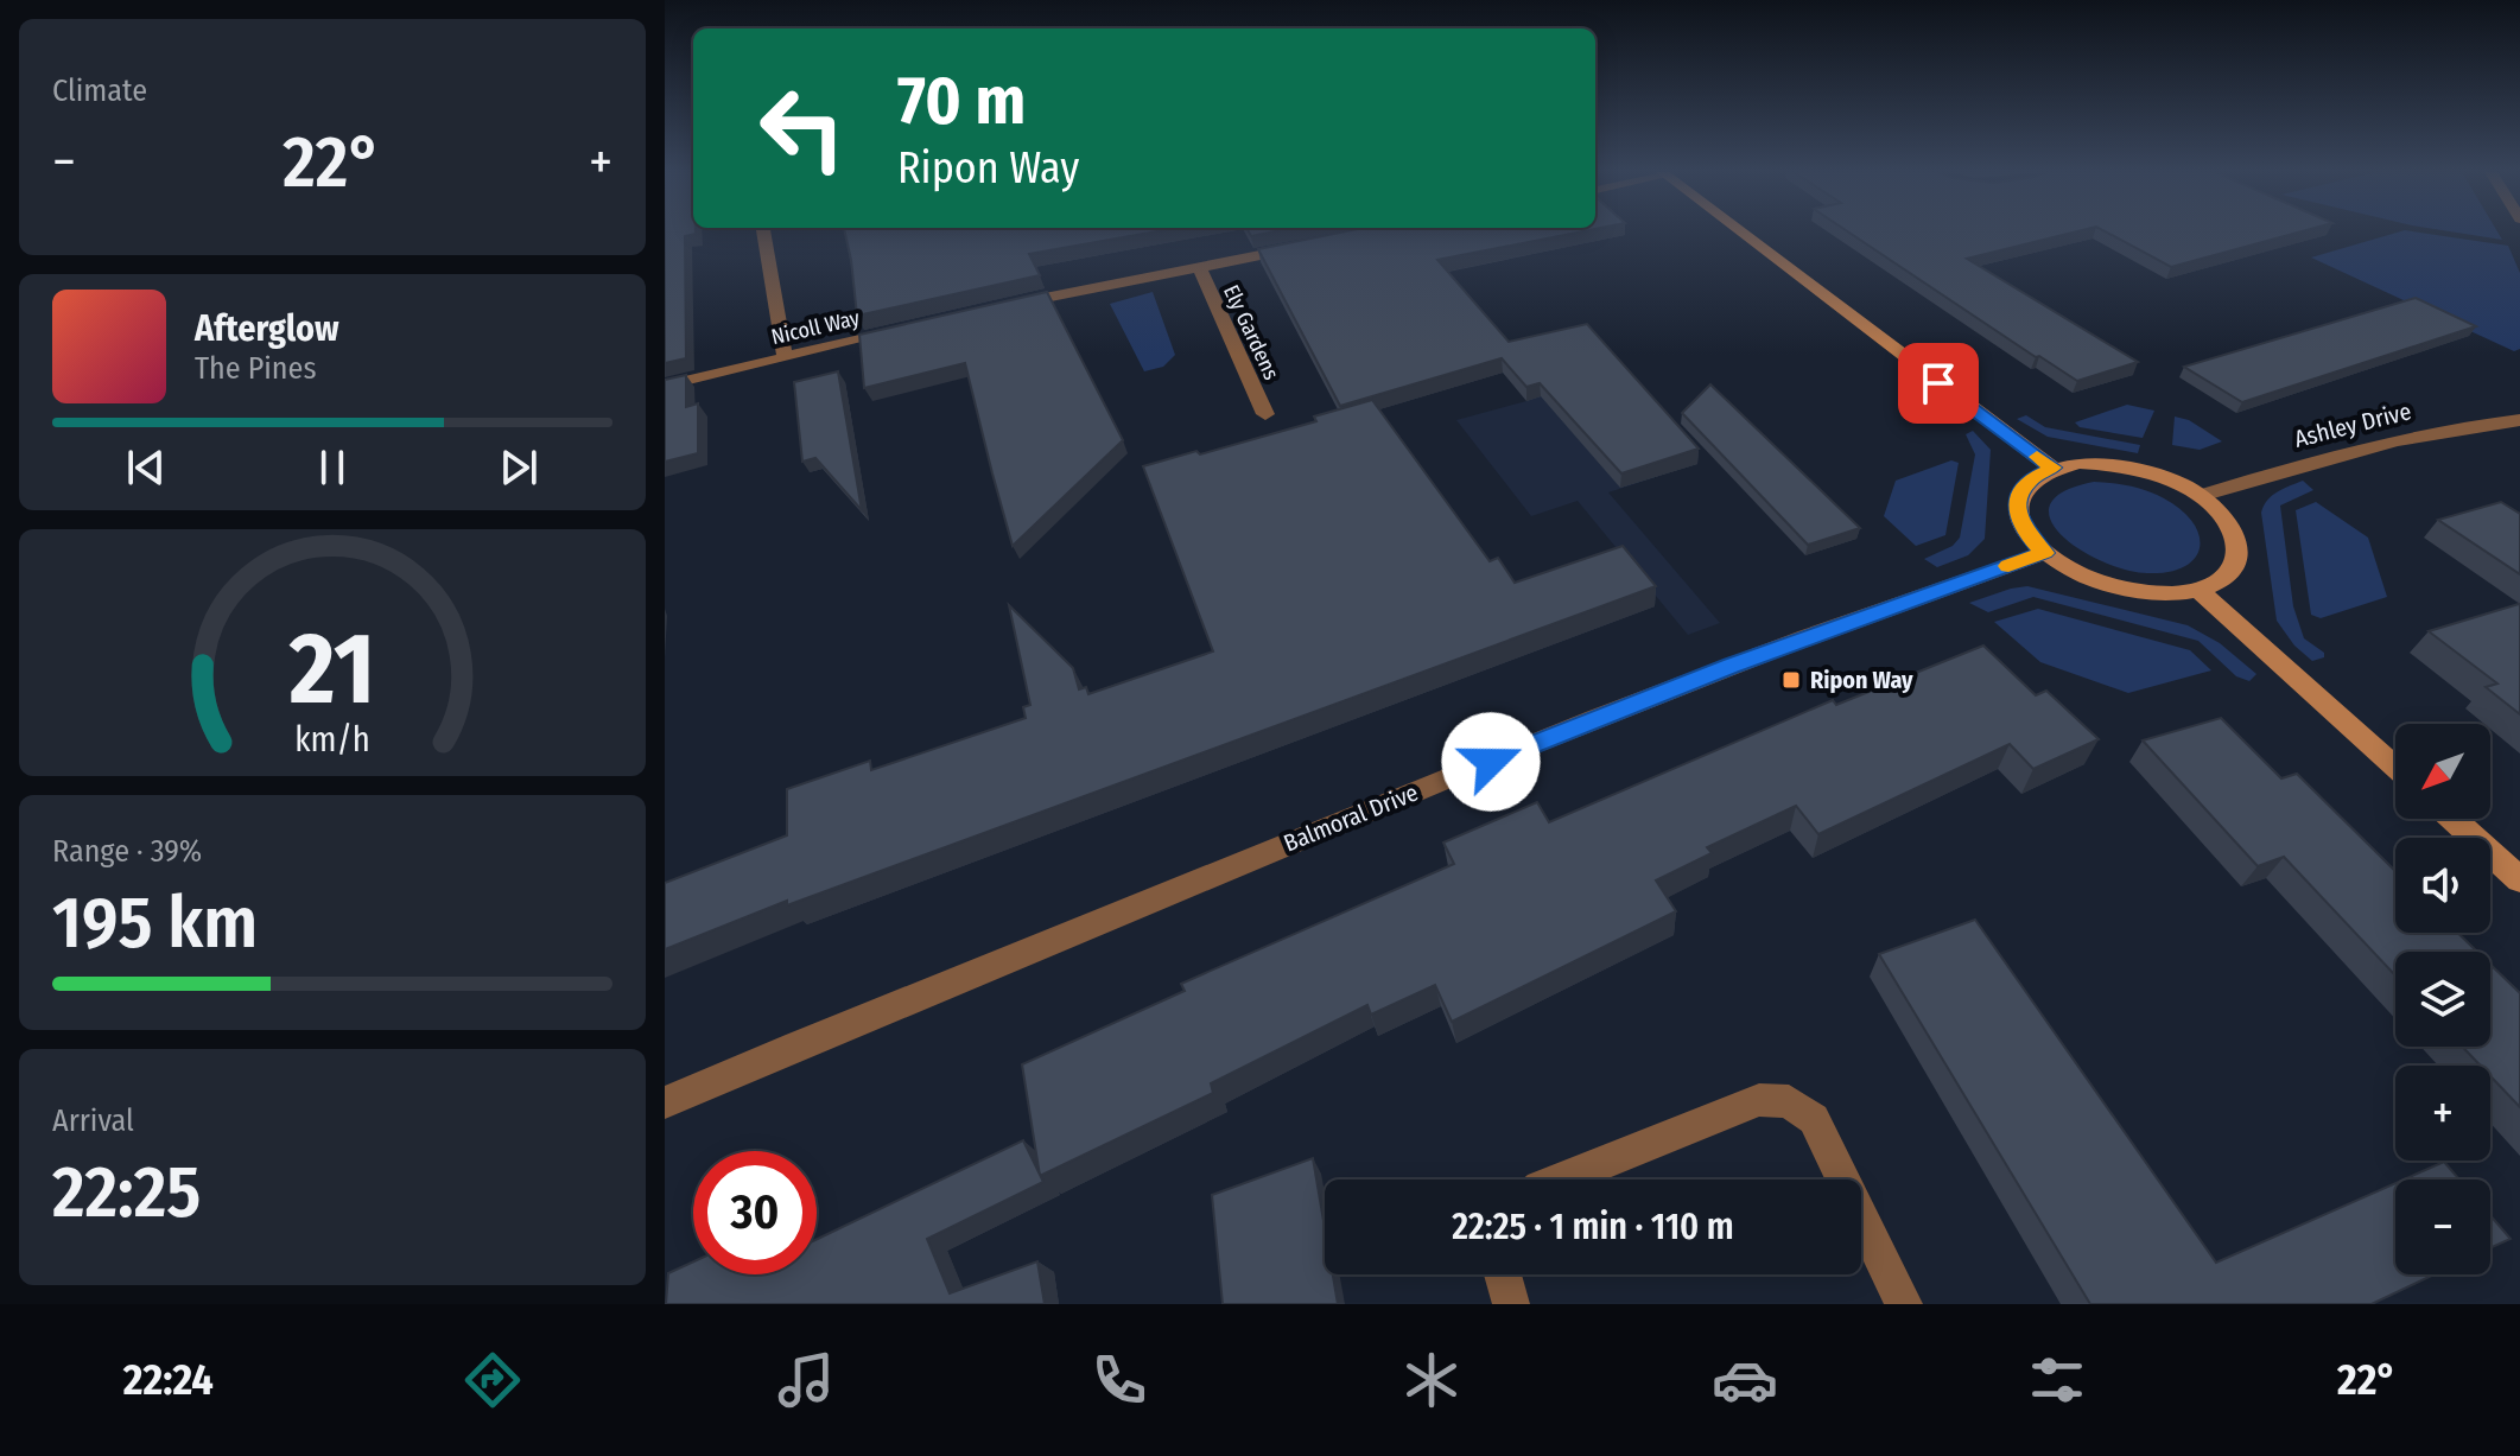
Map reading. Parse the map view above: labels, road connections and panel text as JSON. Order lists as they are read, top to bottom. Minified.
{"streets":{"street":["Nicoll Way","Ely Gardens","Ashley Drive","Balmoral Drive"]},"places":{"transit":["Ripon Way"]},"north":"bottom left","page":{"tile":["Climate",["Range · 39%","195 km"],["Arrival","22:25"]],"turn":["70 m","Ripon Way"],"heat":["−","22°","+"],"song":["Afterglow","The Pines"],"map_buttons":["+","−"],"limit":"30","trip":"22:25 · 1 min · 110 m","tabs":["22:24","22°"],"gauge":["21","km/h"]}}
